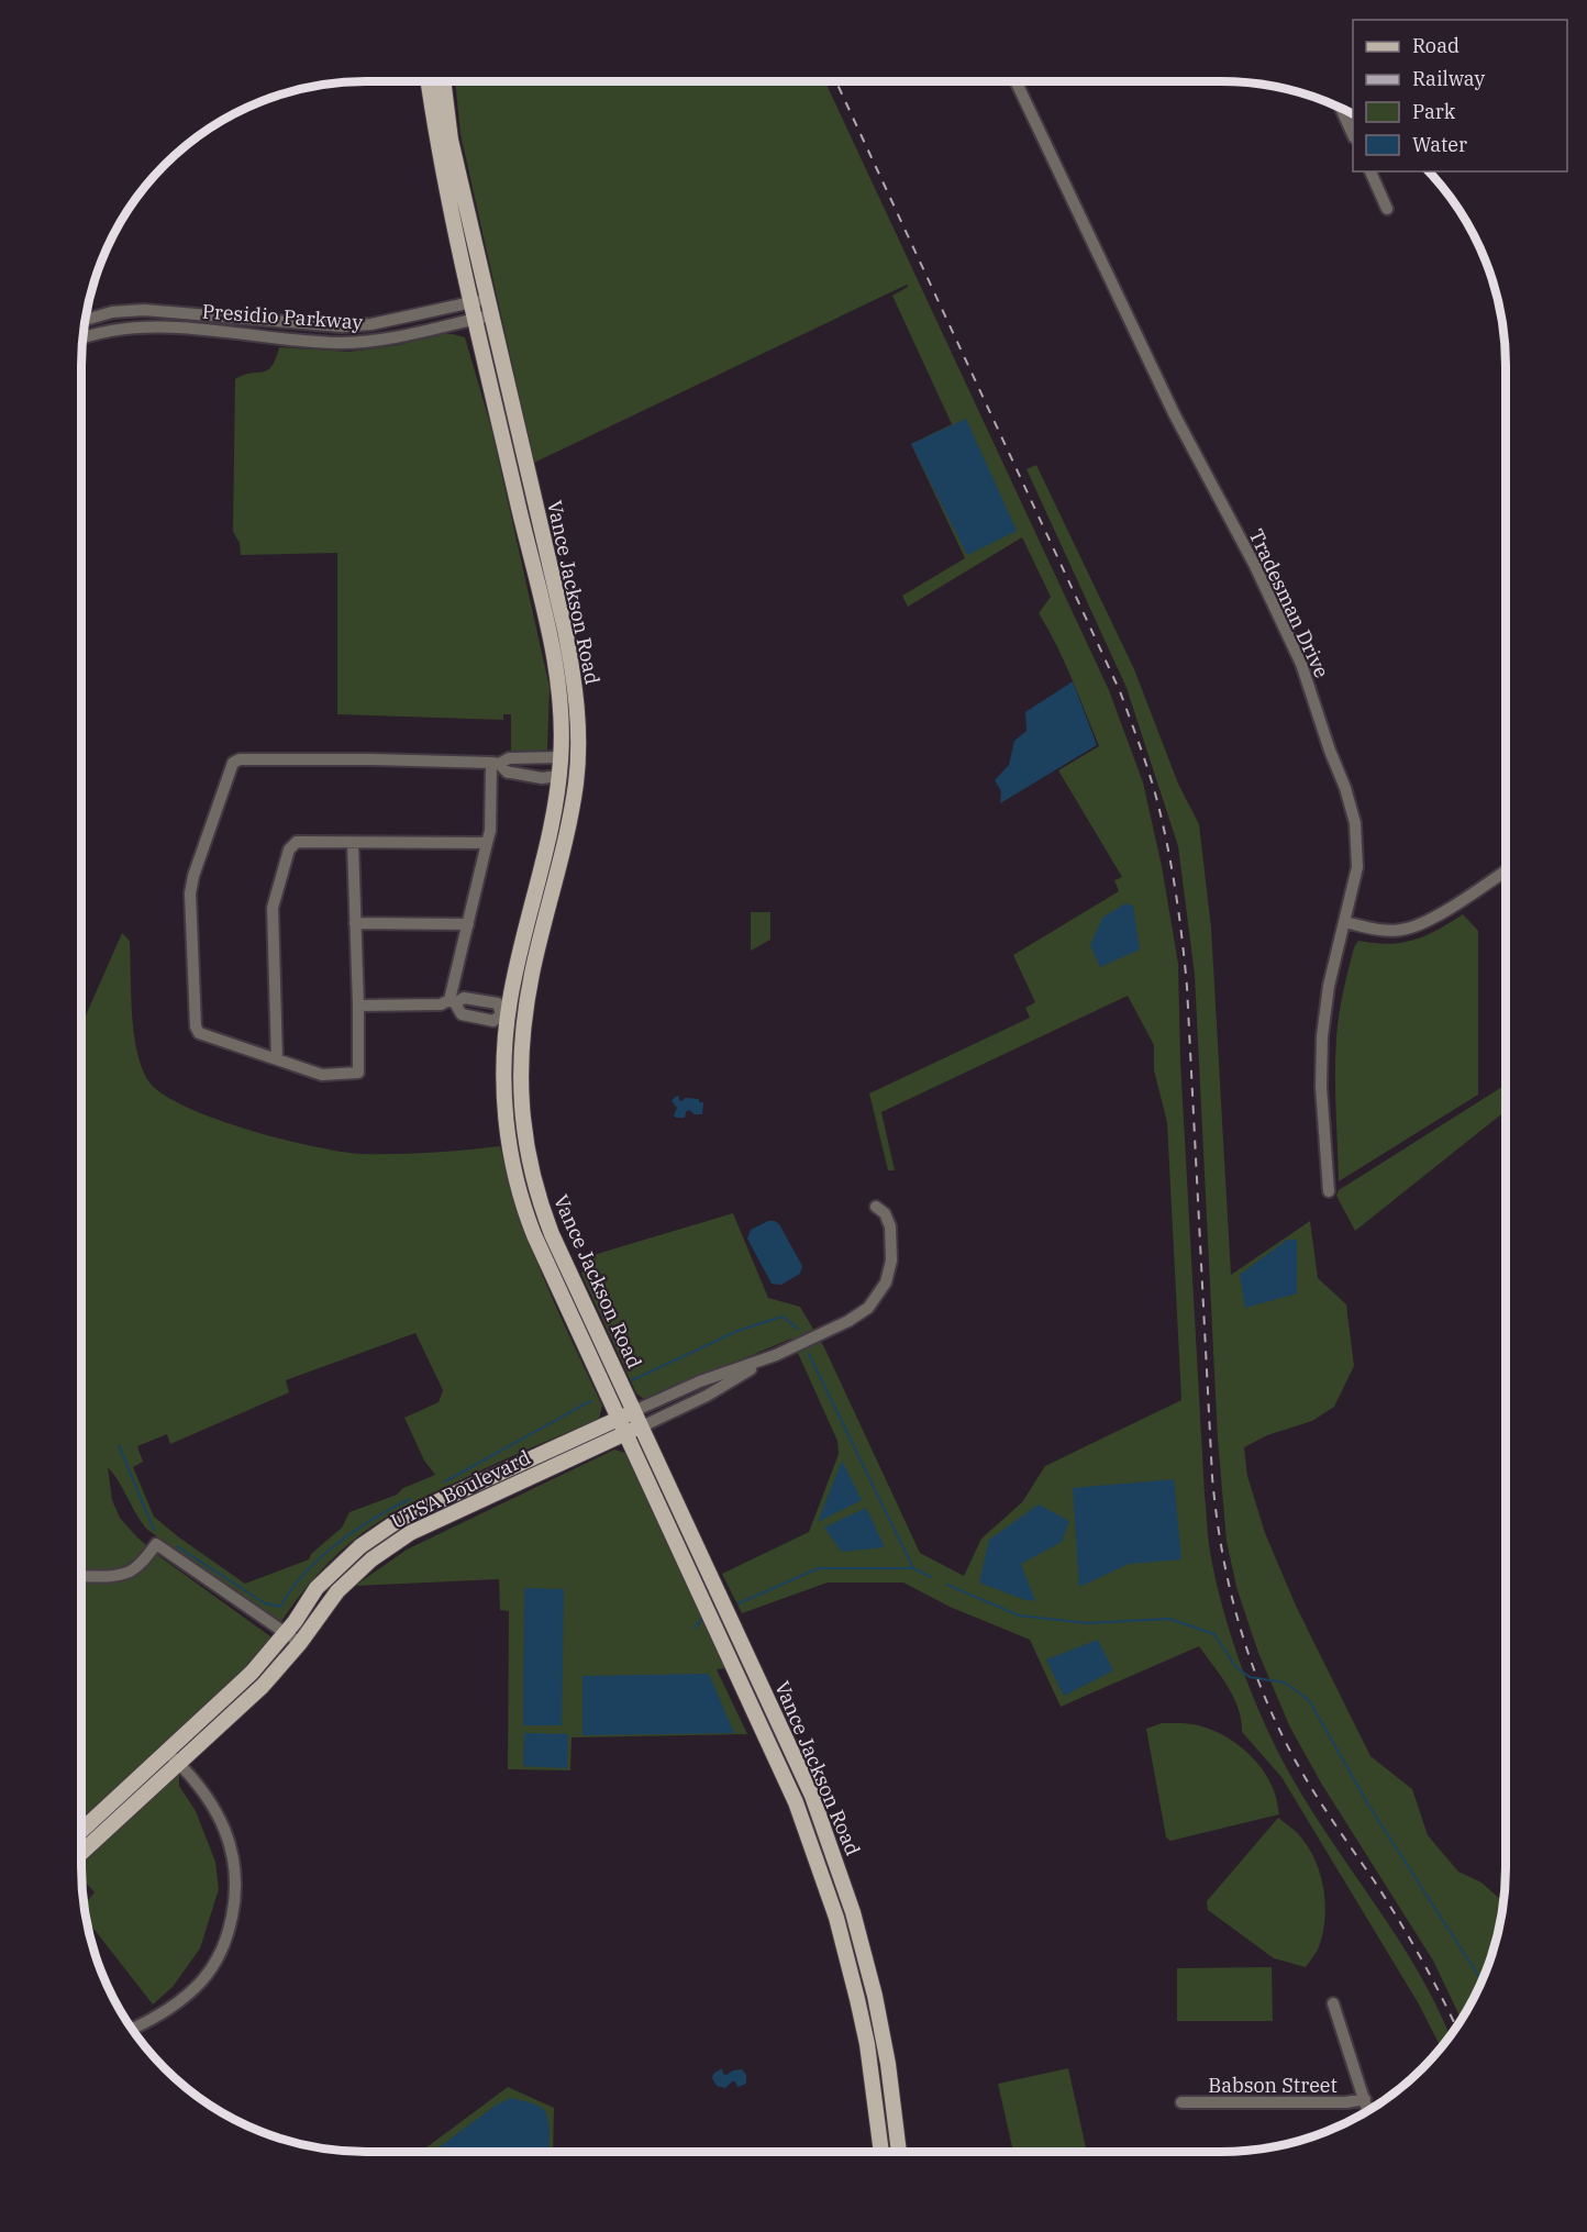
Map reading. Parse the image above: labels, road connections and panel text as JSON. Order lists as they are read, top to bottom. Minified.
{"streets":{"main road":["Vance Jackson Road","UTSA Boulevard"],"street":["Presidio Parkway","Tradesman Drive","Babson Street"]},"crossings":[["Presidio Parkway","Vance Jackson Road"],["Vance Jackson Road","UTSA Boulevard"]],"legend":["Road","Railway","Park","Water"]}
